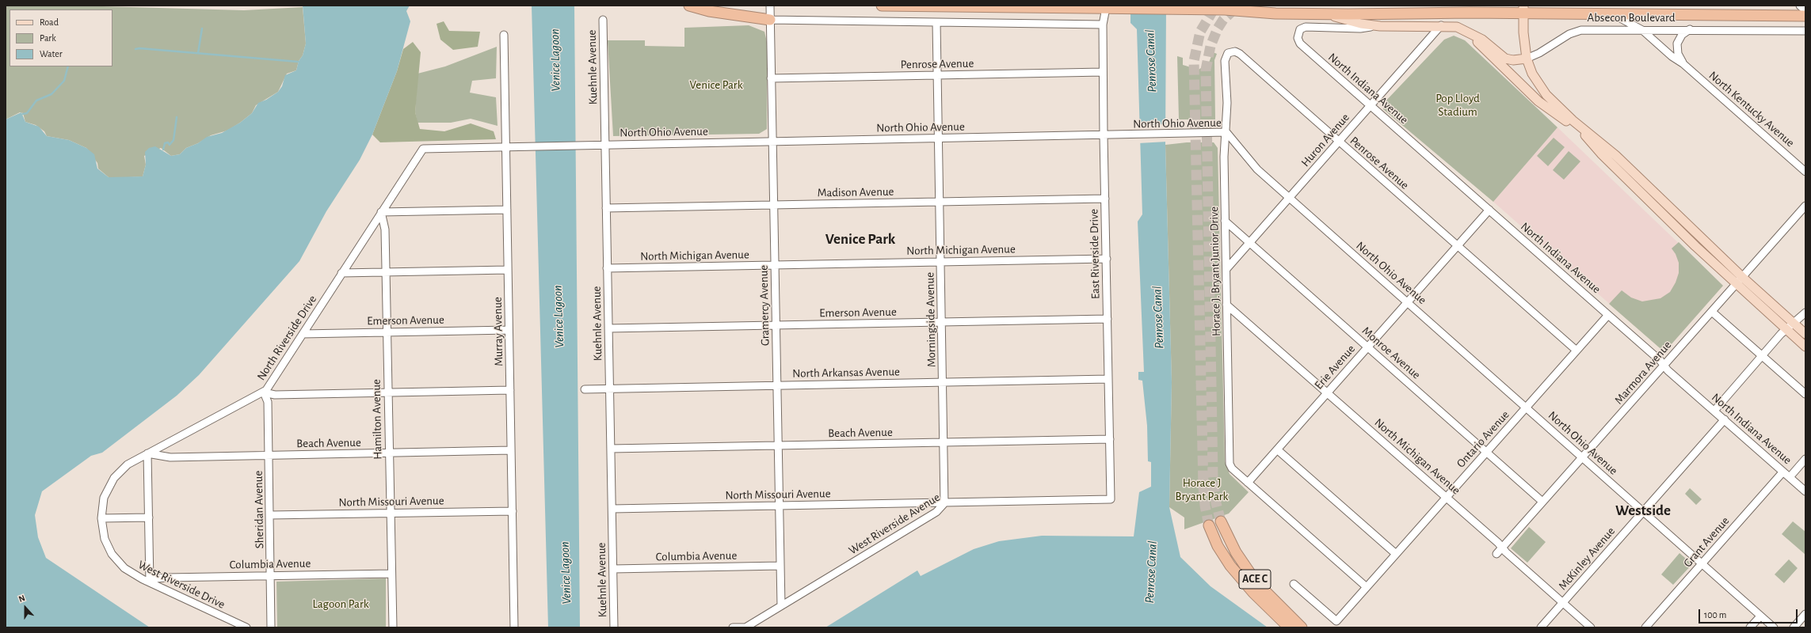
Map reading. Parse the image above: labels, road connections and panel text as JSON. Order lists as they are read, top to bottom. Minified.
{"streets":{"highway":["Absecon Boulevard","ACE C"],"street":["Penrose Avenue","Kuehnle Avenue","North Indiana Avenue","North Kentucky Avenue","North Ohio Avenue","Huron Avenue","Madison Avenue","North Michigan Avenue","East Riverside Drive","Horace J. Bryant Junior Drive","Gramercy Avenue","Emerson Avenue","Morningside Avenue","Murray Avenue","North Riverside Drive","Monroe Avenue","Erie Avenue","North Arkansas Avenue","Marmora Avenue","Hamilton Avenue","Beach Avenue","Ontario Avenue","North Missouri Avenue","Sheridan Avenue","West Riverside Avenue","Grant Avenue","Columbia Avenue","McKinley Avenue","West Riverside Drive"]},"crossings":[["Absecon Boulevard","North Indiana Avenue"],["Absecon Boulevard","North Kentucky Avenue"],["Absecon Boulevard","Huron Avenue"],["Absecon Boulevard","East Riverside Drive"],["Penrose Avenue","Huron Avenue"],["Penrose Avenue","East Riverside Drive"],["Penrose Avenue","Horace J. Bryant Junior Drive"],["Penrose Avenue","Gramercy Avenue"],["Penrose Avenue","Morningside Avenue"],["Penrose Avenue","Erie Avenue"],["Penrose Avenue","Ontario Avenue"],["Kuehnle Avenue","North Ohio Avenue"],["Kuehnle Avenue","Madison Avenue"],["Kuehnle Avenue","North Michigan Avenue"],["Kuehnle Avenue","Emerson Avenue"],["Kuehnle Avenue","North Arkansas Avenue"],["Kuehnle Avenue","Beach Avenue"],["Kuehnle Avenue","North Missouri Avenue"],["Kuehnle Avenue","Columbia Avenue"],["North Indiana Avenue","Huron Avenue"],["North Indiana Avenue","Erie Avenue"],["North Indiana Avenue","Marmora Avenue"],["North Indiana Avenue","Ontario Avenue"],["North Indiana Avenue","Grant Avenue"],["North Indiana Avenue","McKinley Avenue"],["North Ohio Avenue","Huron Avenue"],["North Ohio Avenue","East Riverside Drive"],["North Ohio Avenue","Horace J. Bryant Junior Drive"],["North Ohio Avenue","Gramercy Avenue"],["North Ohio Avenue","Morningside Avenue"],["North Ohio Avenue","Murray Avenue"],["North Ohio Avenue","North Riverside Drive"],["North Ohio Avenue","Erie Avenue"],["North Ohio Avenue","Marmora Avenue"],["North Ohio Avenue","Ontario Avenue"],["North Ohio Avenue","Grant Avenue"],["North Ohio Avenue","McKinley Avenue"],["Huron Avenue","Horace J. Bryant Junior Drive"],["Huron Avenue","Monroe Avenue"],["Madison Avenue","East Riverside Drive"],["Madison Avenue","Gramercy Avenue"],["Madison Avenue","Morningside Avenue"],["North Michigan Avenue","East Riverside Drive"],["North Michigan Avenue","Horace J. Bryant Junior Drive"],["North Michigan Avenue","Gramercy Avenue"],["North Michigan Avenue","Morningside Avenue"],["North Michigan Avenue","Erie Avenue"],["North Michigan Avenue","Marmora Avenue"],["North Michigan Avenue","Ontario Avenue"],["North Michigan Avenue","McKinley Avenue"],["East Riverside Drive","Emerson Avenue"],["East Riverside Drive","North Arkansas Avenue"],["East Riverside Drive","Beach Avenue"],["East Riverside Drive","West Riverside Avenue"],["Horace J. Bryant Junior Drive","Monroe Avenue"],["Horace J. Bryant Junior Drive","Erie Avenue"],["Gramercy Avenue","Emerson Avenue"],["Gramercy Avenue","North Arkansas Avenue"],["Gramercy Avenue","Beach Avenue"],["Gramercy Avenue","North Missouri Avenue"],["Gramercy Avenue","West Riverside Avenue"],["Gramercy Avenue","Columbia Avenue"],["Emerson Avenue","Morningside Avenue"],["Emerson Avenue","Murray Avenue"],["Emerson Avenue","North Riverside Drive"],["Emerson Avenue","Hamilton Avenue"],["Morningside Avenue","North Arkansas Avenue"],["Morningside Avenue","Beach Avenue"],["Morningside Avenue","North Missouri Avenue"],["Morningside Avenue","West Riverside Avenue"],["Murray Avenue","Beach Avenue"],["Murray Avenue","North Missouri Avenue"],["North Riverside Drive","Hamilton Avenue"],["North Riverside Drive","Beach Avenue"],["North Riverside Drive","Sheridan Avenue"],["North Riverside Drive","West Riverside Drive"],["Monroe Avenue","Erie Avenue"],["Monroe Avenue","Marmora Avenue"],["Monroe Avenue","Ontario Avenue"],["Hamilton Avenue","Beach Avenue"],["Hamilton Avenue","North Missouri Avenue"],["Hamilton Avenue","Columbia Avenue"],["Beach Avenue","Sheridan Avenue"],["North Missouri Avenue","Sheridan Avenue"],["North Missouri Avenue","West Riverside Avenue"],["Sheridan Avenue","Columbia Avenue"],["Columbia Avenue","West Riverside Drive"]],"districts":["Venice Park","Westside"],"water":["Venice Lagoon","Penrose Canal"],"parks":["Venice Park","Pop Lloyd Stadium","Horace J Bryant Park","Lagoon Park"],"legend":["Road","Park","Water"],"scale_bar":"100 m","north":"top"}
